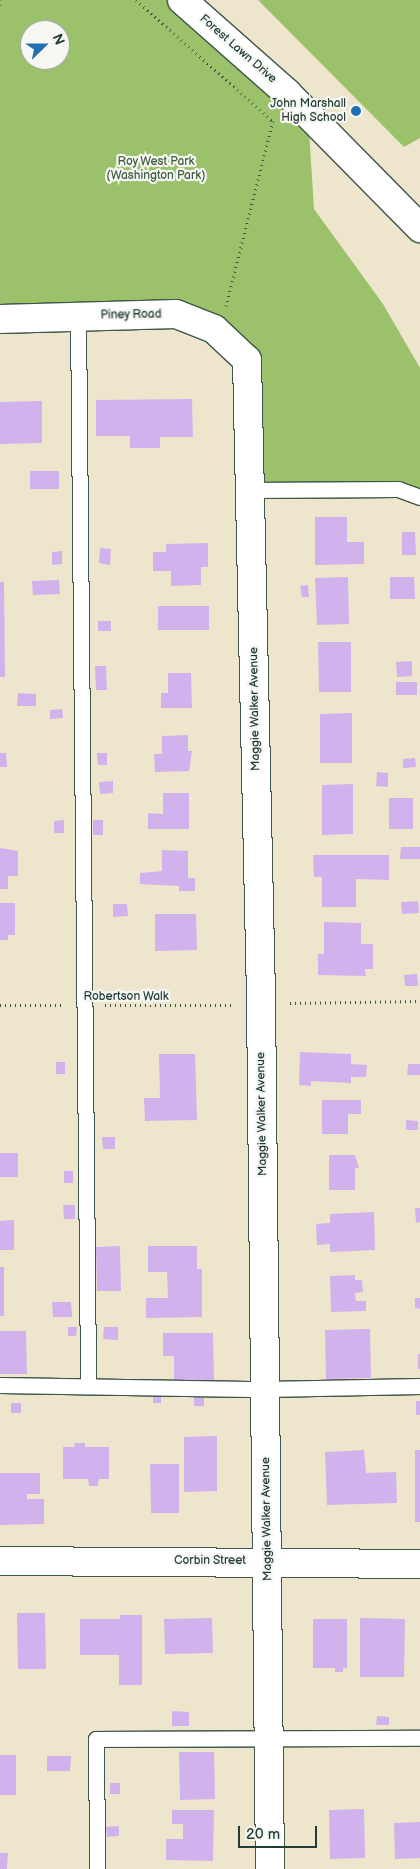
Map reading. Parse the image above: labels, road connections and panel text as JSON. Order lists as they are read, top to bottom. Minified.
{"streets":{"street":["Forest Lawn Drive","Piney Road","Maggie Walker Avenue","Corbin Street"],"path":["Robertson Walk"]},"crossings":[["Piney Road","Maggie Walker Avenue"],["Maggie Walker Avenue","Corbin Street"]],"parks":["Roy West Park (Washington Park)"],"places":["John Marshall High School"],"scale_bar":"20 m","north":"right"}
